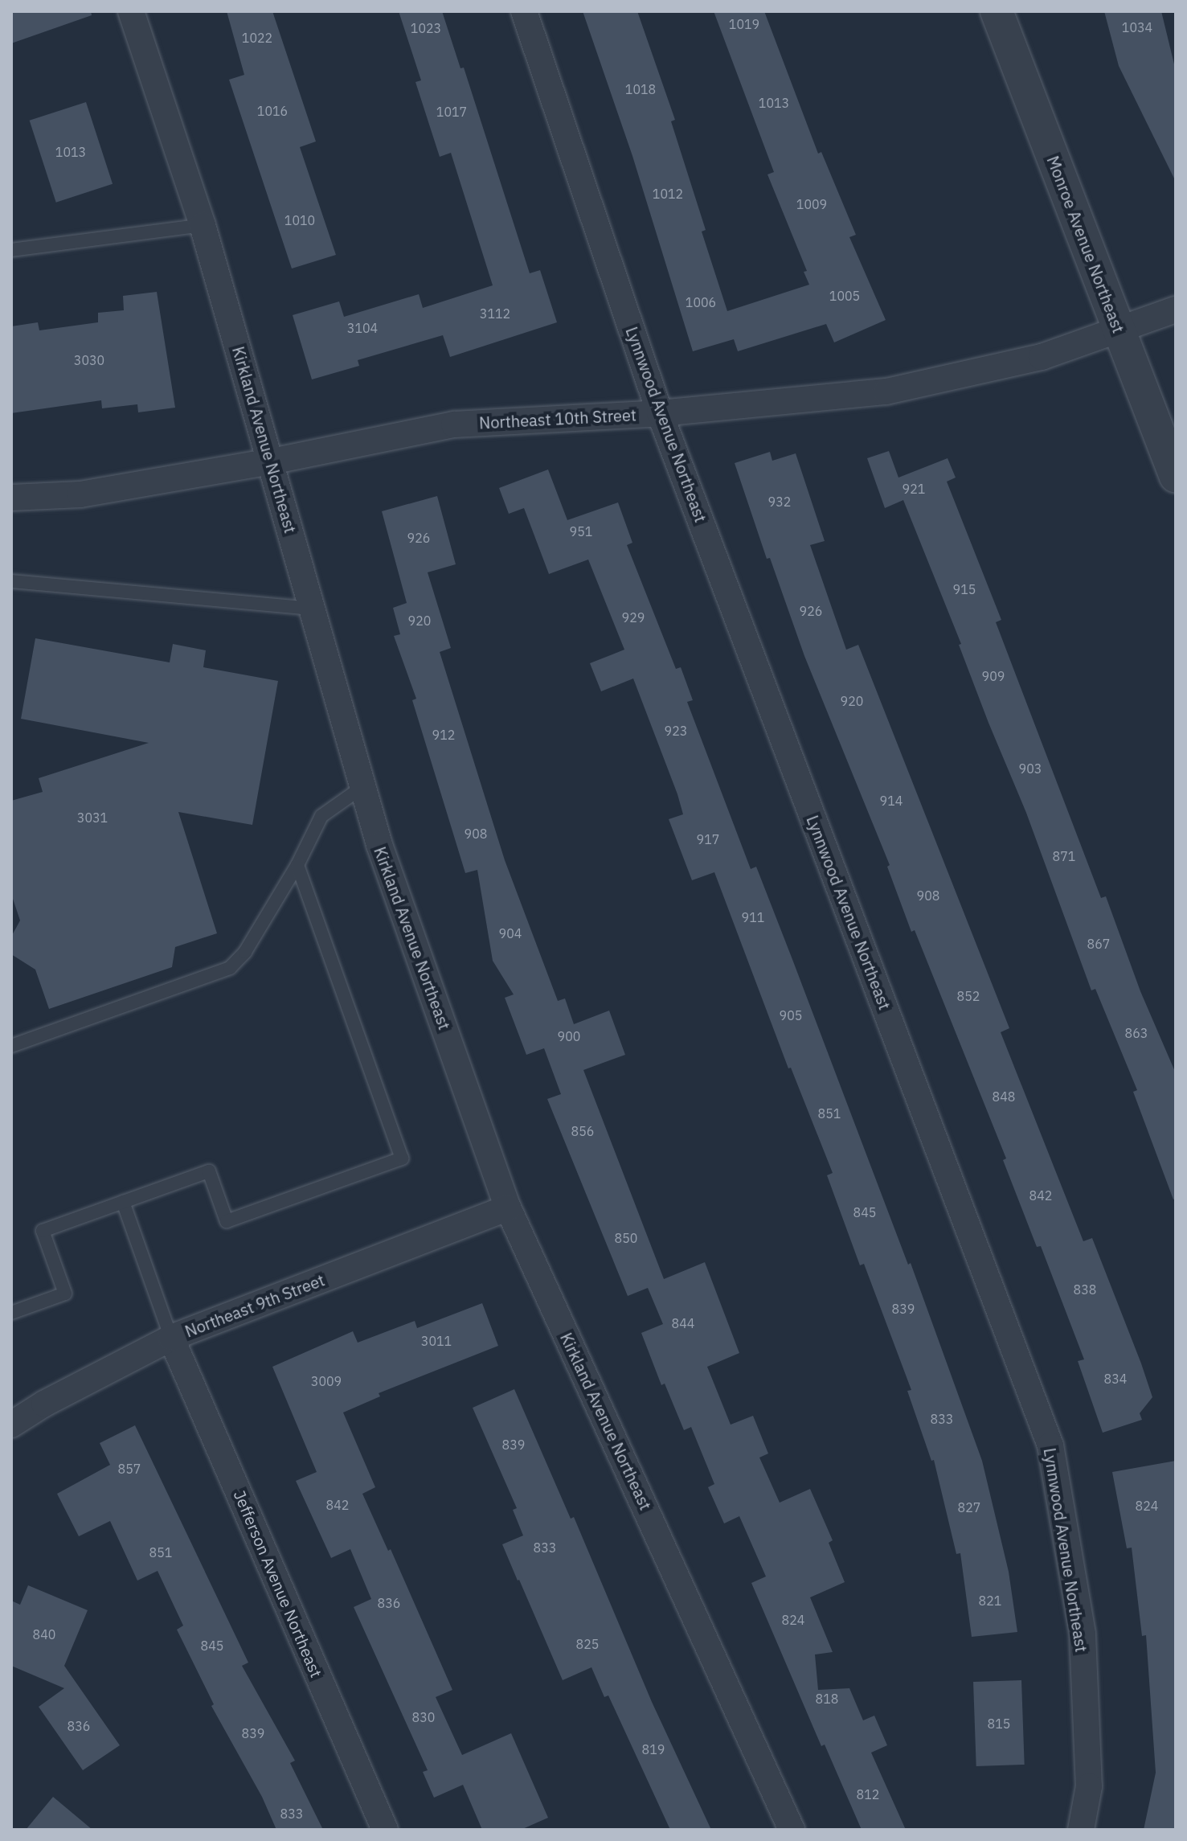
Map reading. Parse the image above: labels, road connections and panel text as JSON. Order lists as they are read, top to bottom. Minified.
{"streets":{"street":["Monroe Avenue Northeast","Northeast 10th Street","Lynnwood Avenue Northeast","Kirkland Avenue Northeast","Northeast 9th Street","Jefferson Avenue Northeast"]},"crossings":[["Monroe Avenue Northeast","Northeast 10th Street"],["Northeast 10th Street","Lynnwood Avenue Northeast"],["Northeast 10th Street","Kirkland Avenue Northeast"],["Kirkland Avenue Northeast","Northeast 9th Street"],["Northeast 9th Street","Jefferson Avenue Northeast"]],"house_numbers":["1019","1034","1023","1022","1018","1013","1016","1017","1013","1012","1009","1010","1005","1006","3112","3104","3030","921","932","951","926","915","926","929","920","909","920","923","912","903","914","3031","908","917","871","908","911","904","867","852","905","863","900","848","851","856","842","845","850","838","839","844","3011","834","3009","833","839","857","842","824","827","833","851","821","836","824","840","825","845","818","830","815","836","839","819","812","833"]}
